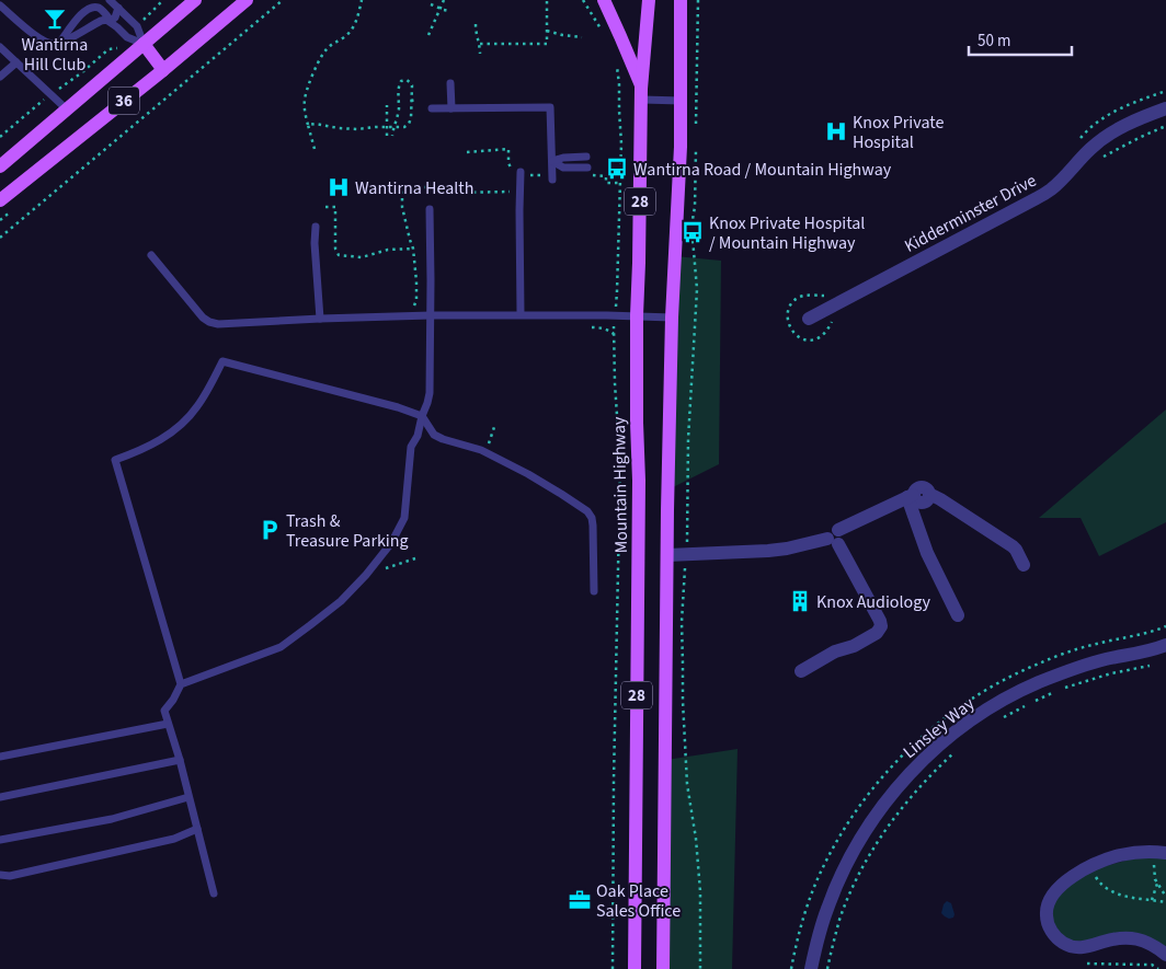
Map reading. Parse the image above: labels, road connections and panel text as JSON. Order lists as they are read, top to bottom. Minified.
{"streets":{"main road":["36","28","Mountain Highway"],"street":["Kidderminster Drive","Linsley Way"]},"places":{"bar":["Wantirna Hill Club"],"hospital":["Knox Private Hospital","Wantirna Health"],"bus stop":["Wantirna Road / Mountain Highway","Knox Private Hospital / Mountain Highway"],"parking":["Trash & Treasure Parking"],"building":["Knox Audiology"],"office":["Oak Place Sales Office"]},"scale_bar":"50 m"}
